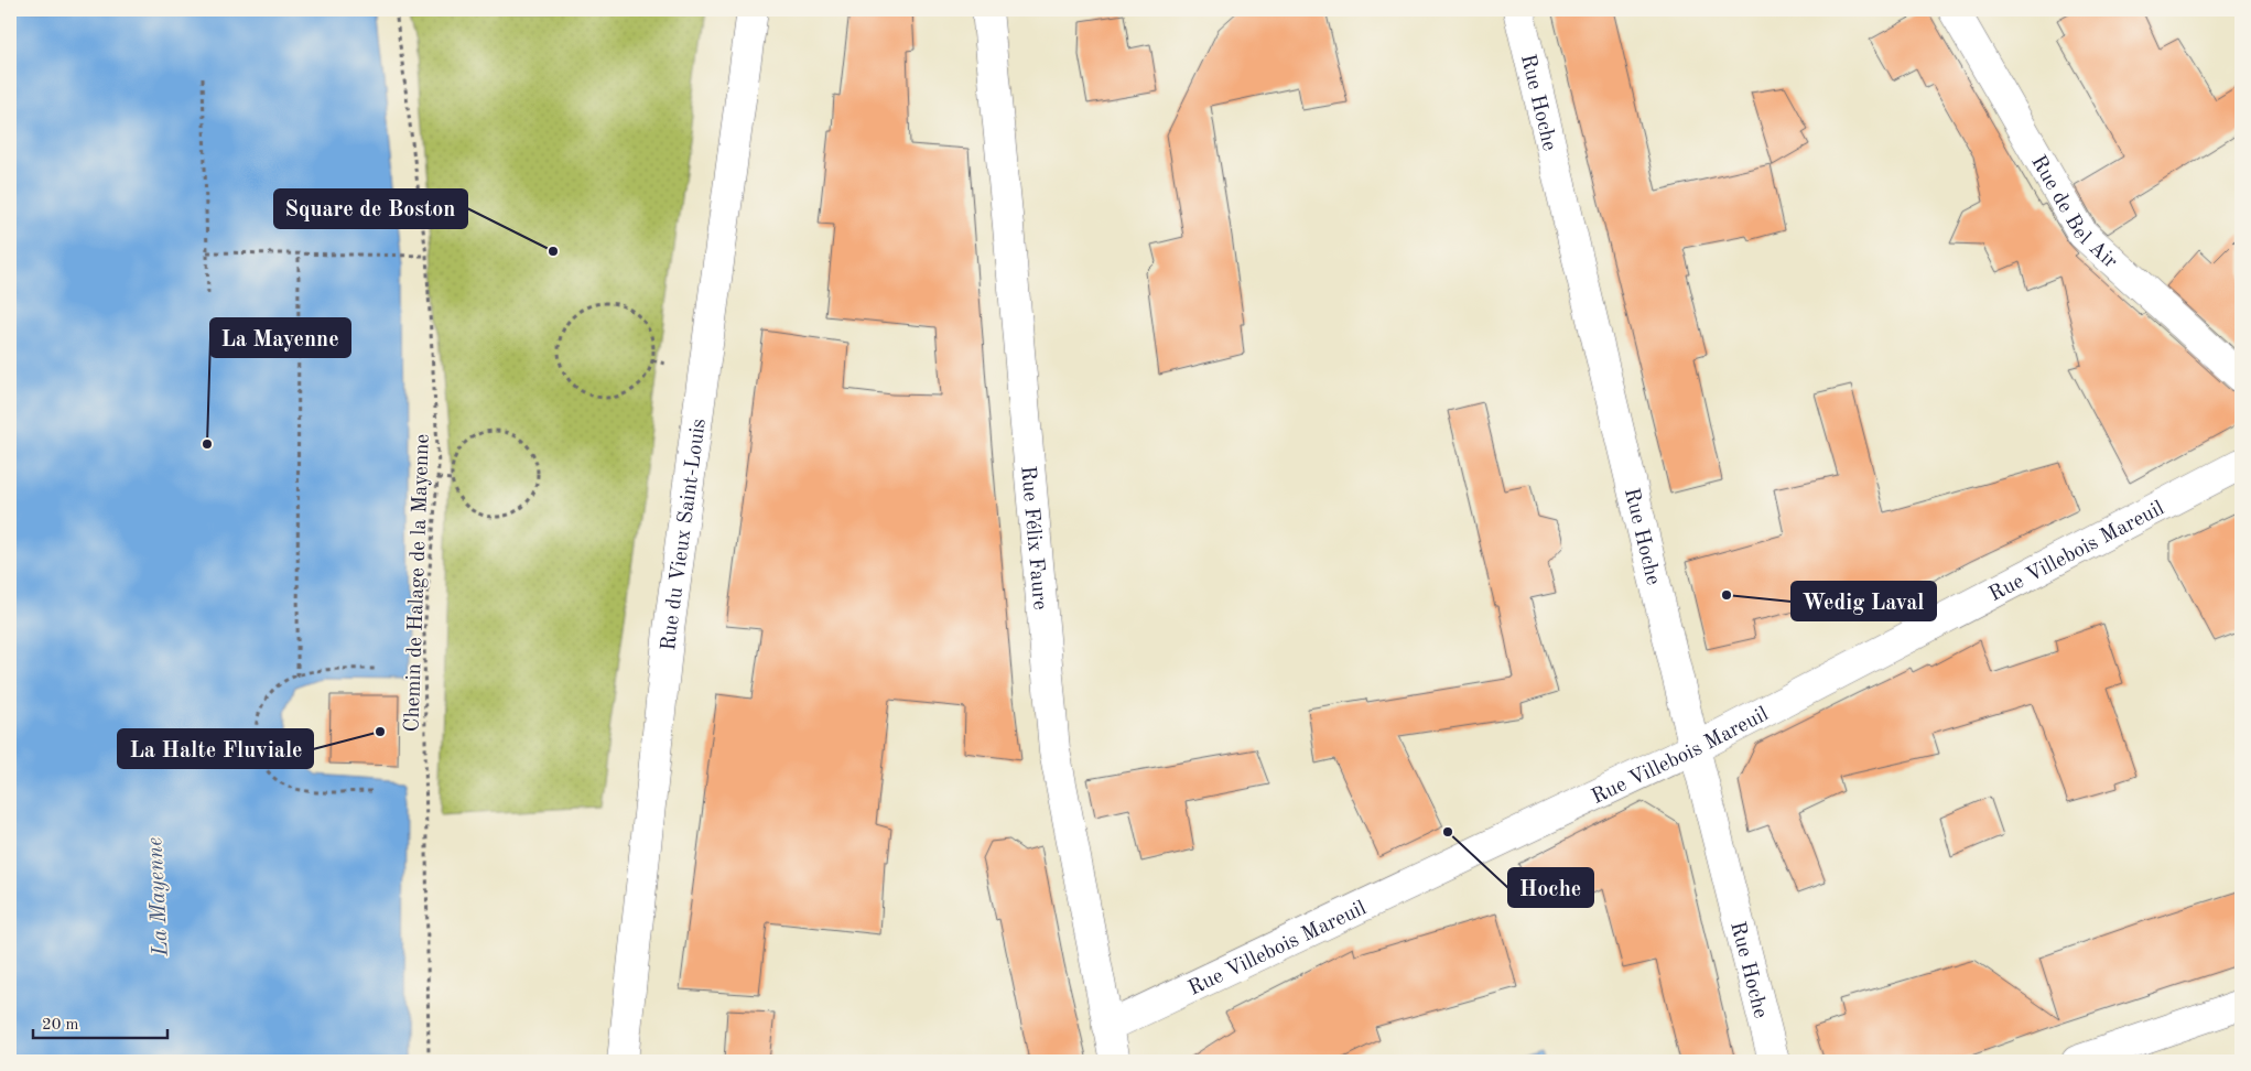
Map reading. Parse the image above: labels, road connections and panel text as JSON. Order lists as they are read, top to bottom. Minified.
{"streets":{"street":["Rue Hoche","Rue de Bel Air","Rue du Vieux Saint-Louis","Rue Félix Faure","Rue Villebois Mareuil"],"path":["Chemin de Halage de la Mayenne"]},"crossings":[["Rue Hoche","Rue Villebois Mareuil"],["Rue Félix Faure","Rue Villebois Mareuil"]],"water":["La Mayenne"],"places":["Square de Boston","La Mayenne","Wedig Laval","La Halte Fluviale","Hoche"],"scale_bar":"20 m"}
